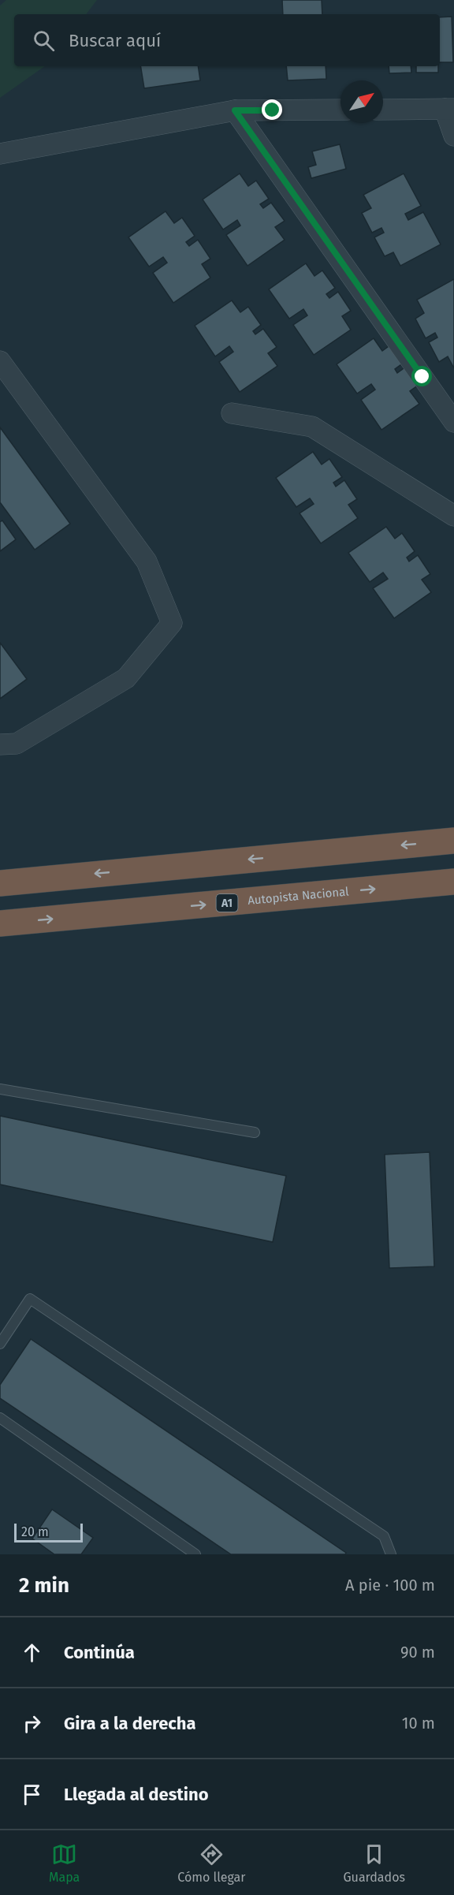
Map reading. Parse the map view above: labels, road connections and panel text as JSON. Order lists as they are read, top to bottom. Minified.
{"streets":{"highway":["Autopista Nacional","A1"]},"scale_bar":"20 m","north":"top right","page":{"search":"Buscar aquí","scale":"20 m","heading":["2 min","A pie · 100 m"],"list":[["Continúa","90 m"],["Gira a la derecha","10 m"],"Llegada al destino"],"nav":["Mapa","Cómo llegar","Guardados"]}}
